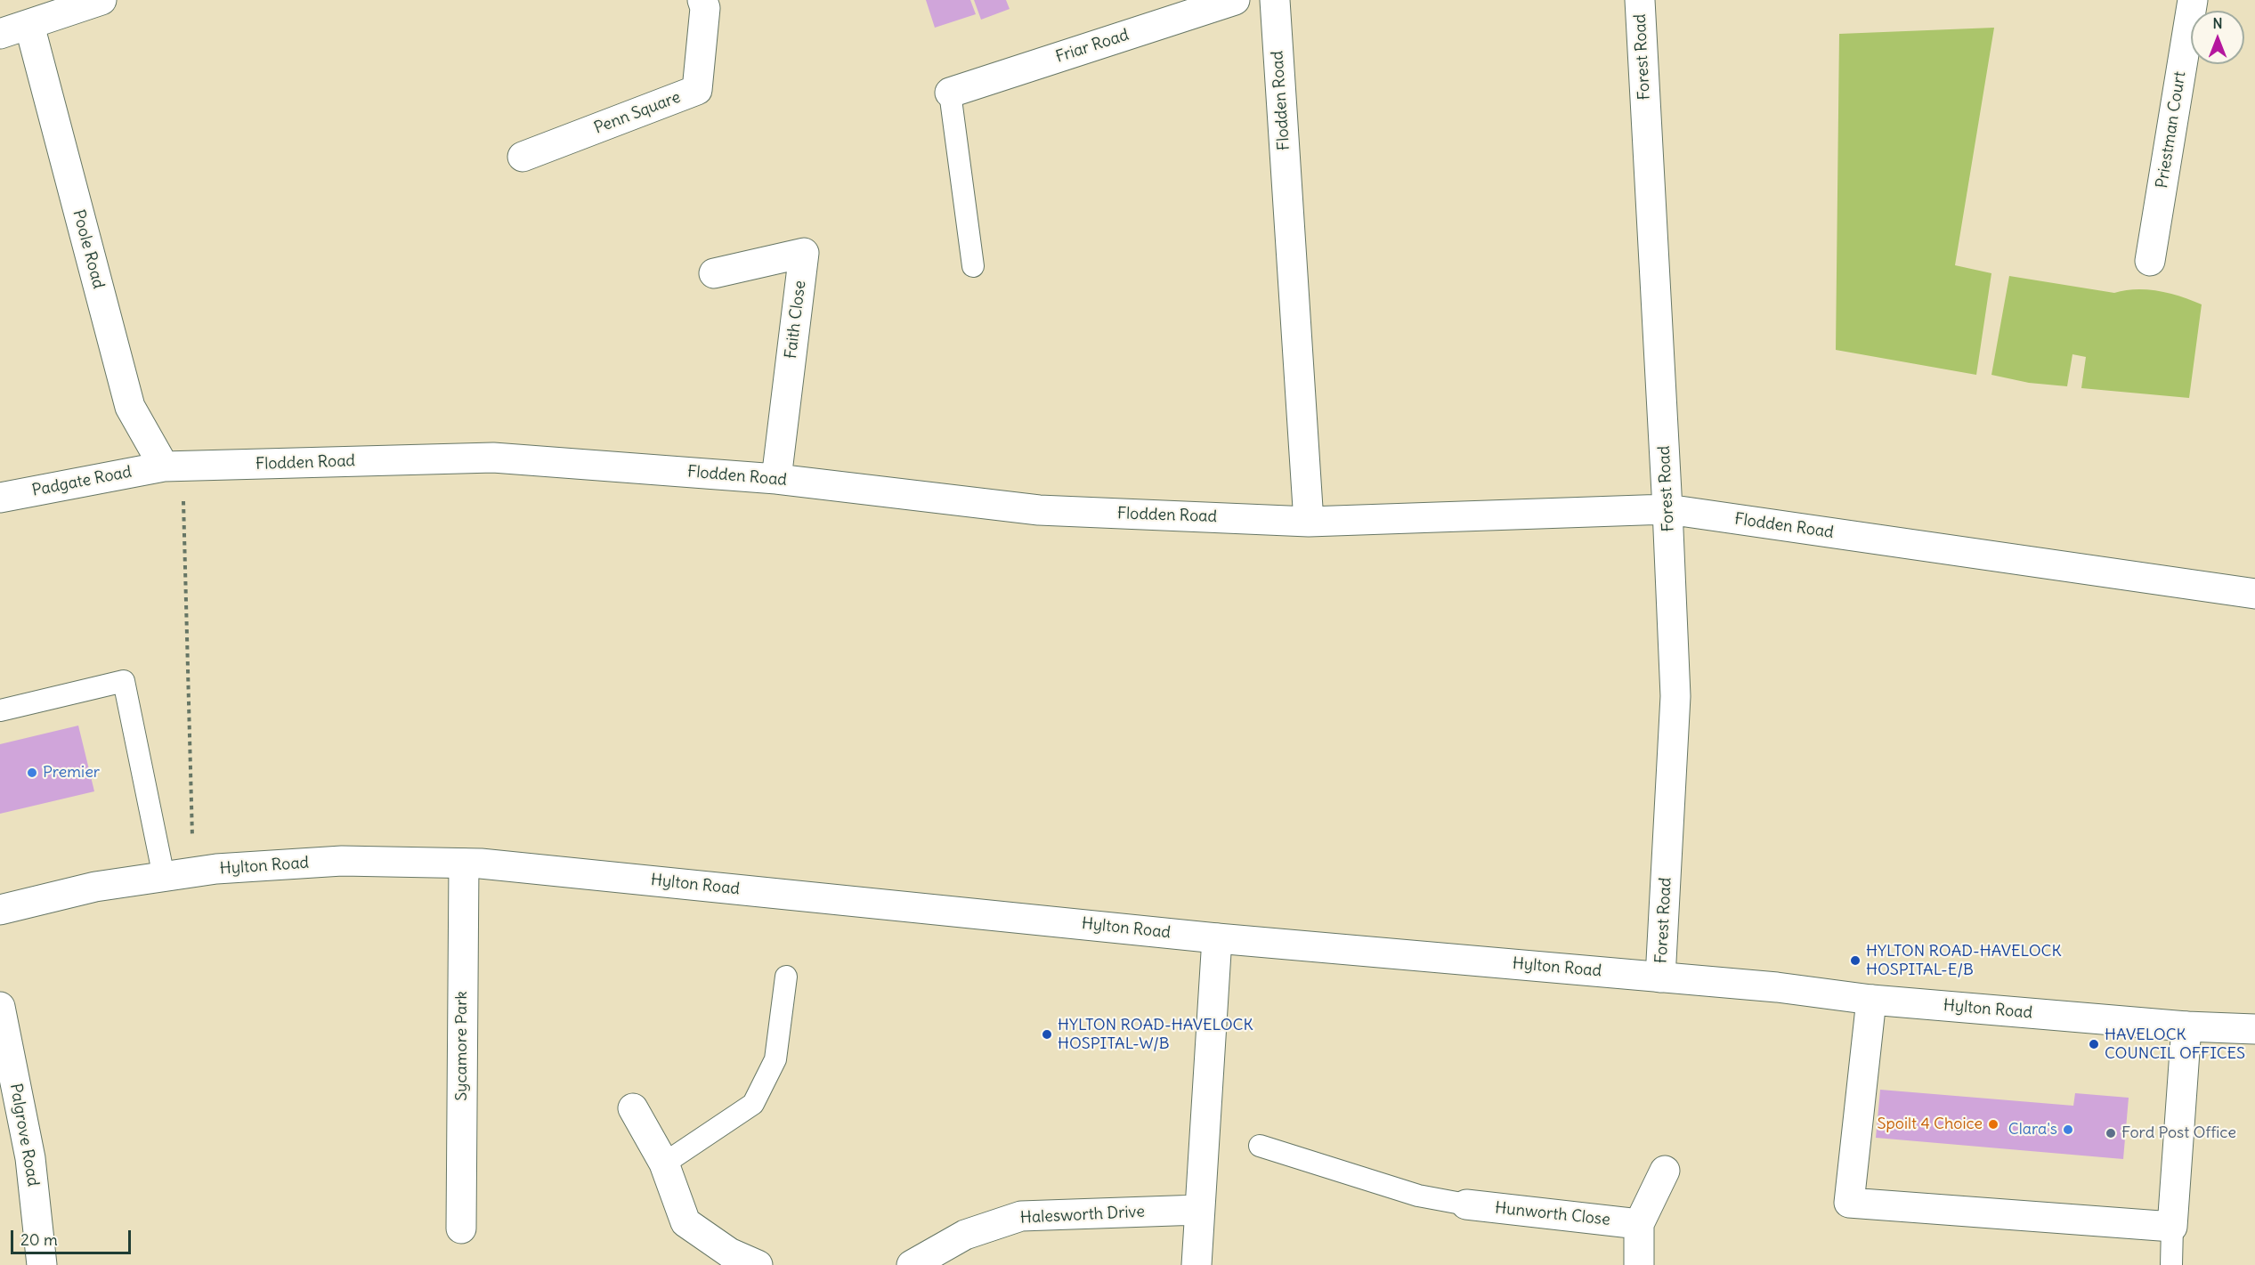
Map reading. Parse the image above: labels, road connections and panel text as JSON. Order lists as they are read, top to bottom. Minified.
{"streets":{"street":["Friar Road","Forest Road","Flodden Road","Penn Square","Priestman Court","Poole Road","Faith Close","Padgate Road","Hylton Road","Sycamore Park","Palgrove Road","Hunworth Close","Halesworth Drive"]},"crossings":[["Forest Road","Flodden Road"],["Forest Road","Hylton Road"],["Flodden Road","Poole Road"],["Flodden Road","Faith Close"],["Flodden Road","Padgate Road"],["Poole Road","Padgate Road"],["Hylton Road","Sycamore Park"]],"places":["Premier","HYLTON ROAD-HAVELOCK HOSPITAL-E/B","HYLTON ROAD-HAVELOCK HOSPITAL-W/B","HAVELOCK COUNCIL OFFICES","Spoilt 4 Choice","Clara's","Ford Post Office"],"scale_bar":"20 m","north":"top"}
